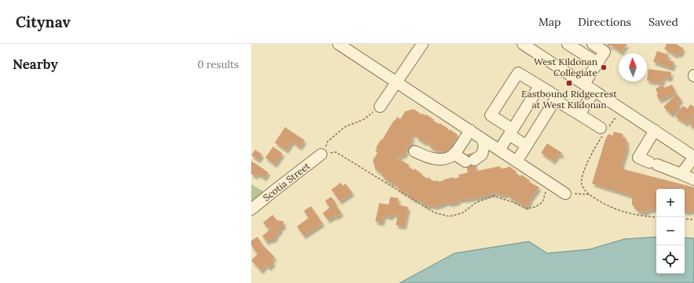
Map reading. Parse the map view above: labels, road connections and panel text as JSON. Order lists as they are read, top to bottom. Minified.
{"streets":{"street":["Scotia Street"]},"places":{"other":["West Kildonan Collegiate"],"transit":["Eastbound Ridgecrest at West Kildonan"]},"north":"top","page":{"header":"Citynav","nav":["Map","Directions","Saved"],"heading":["Nearby","0 results"],"map_buttons":["+","−"]}}
